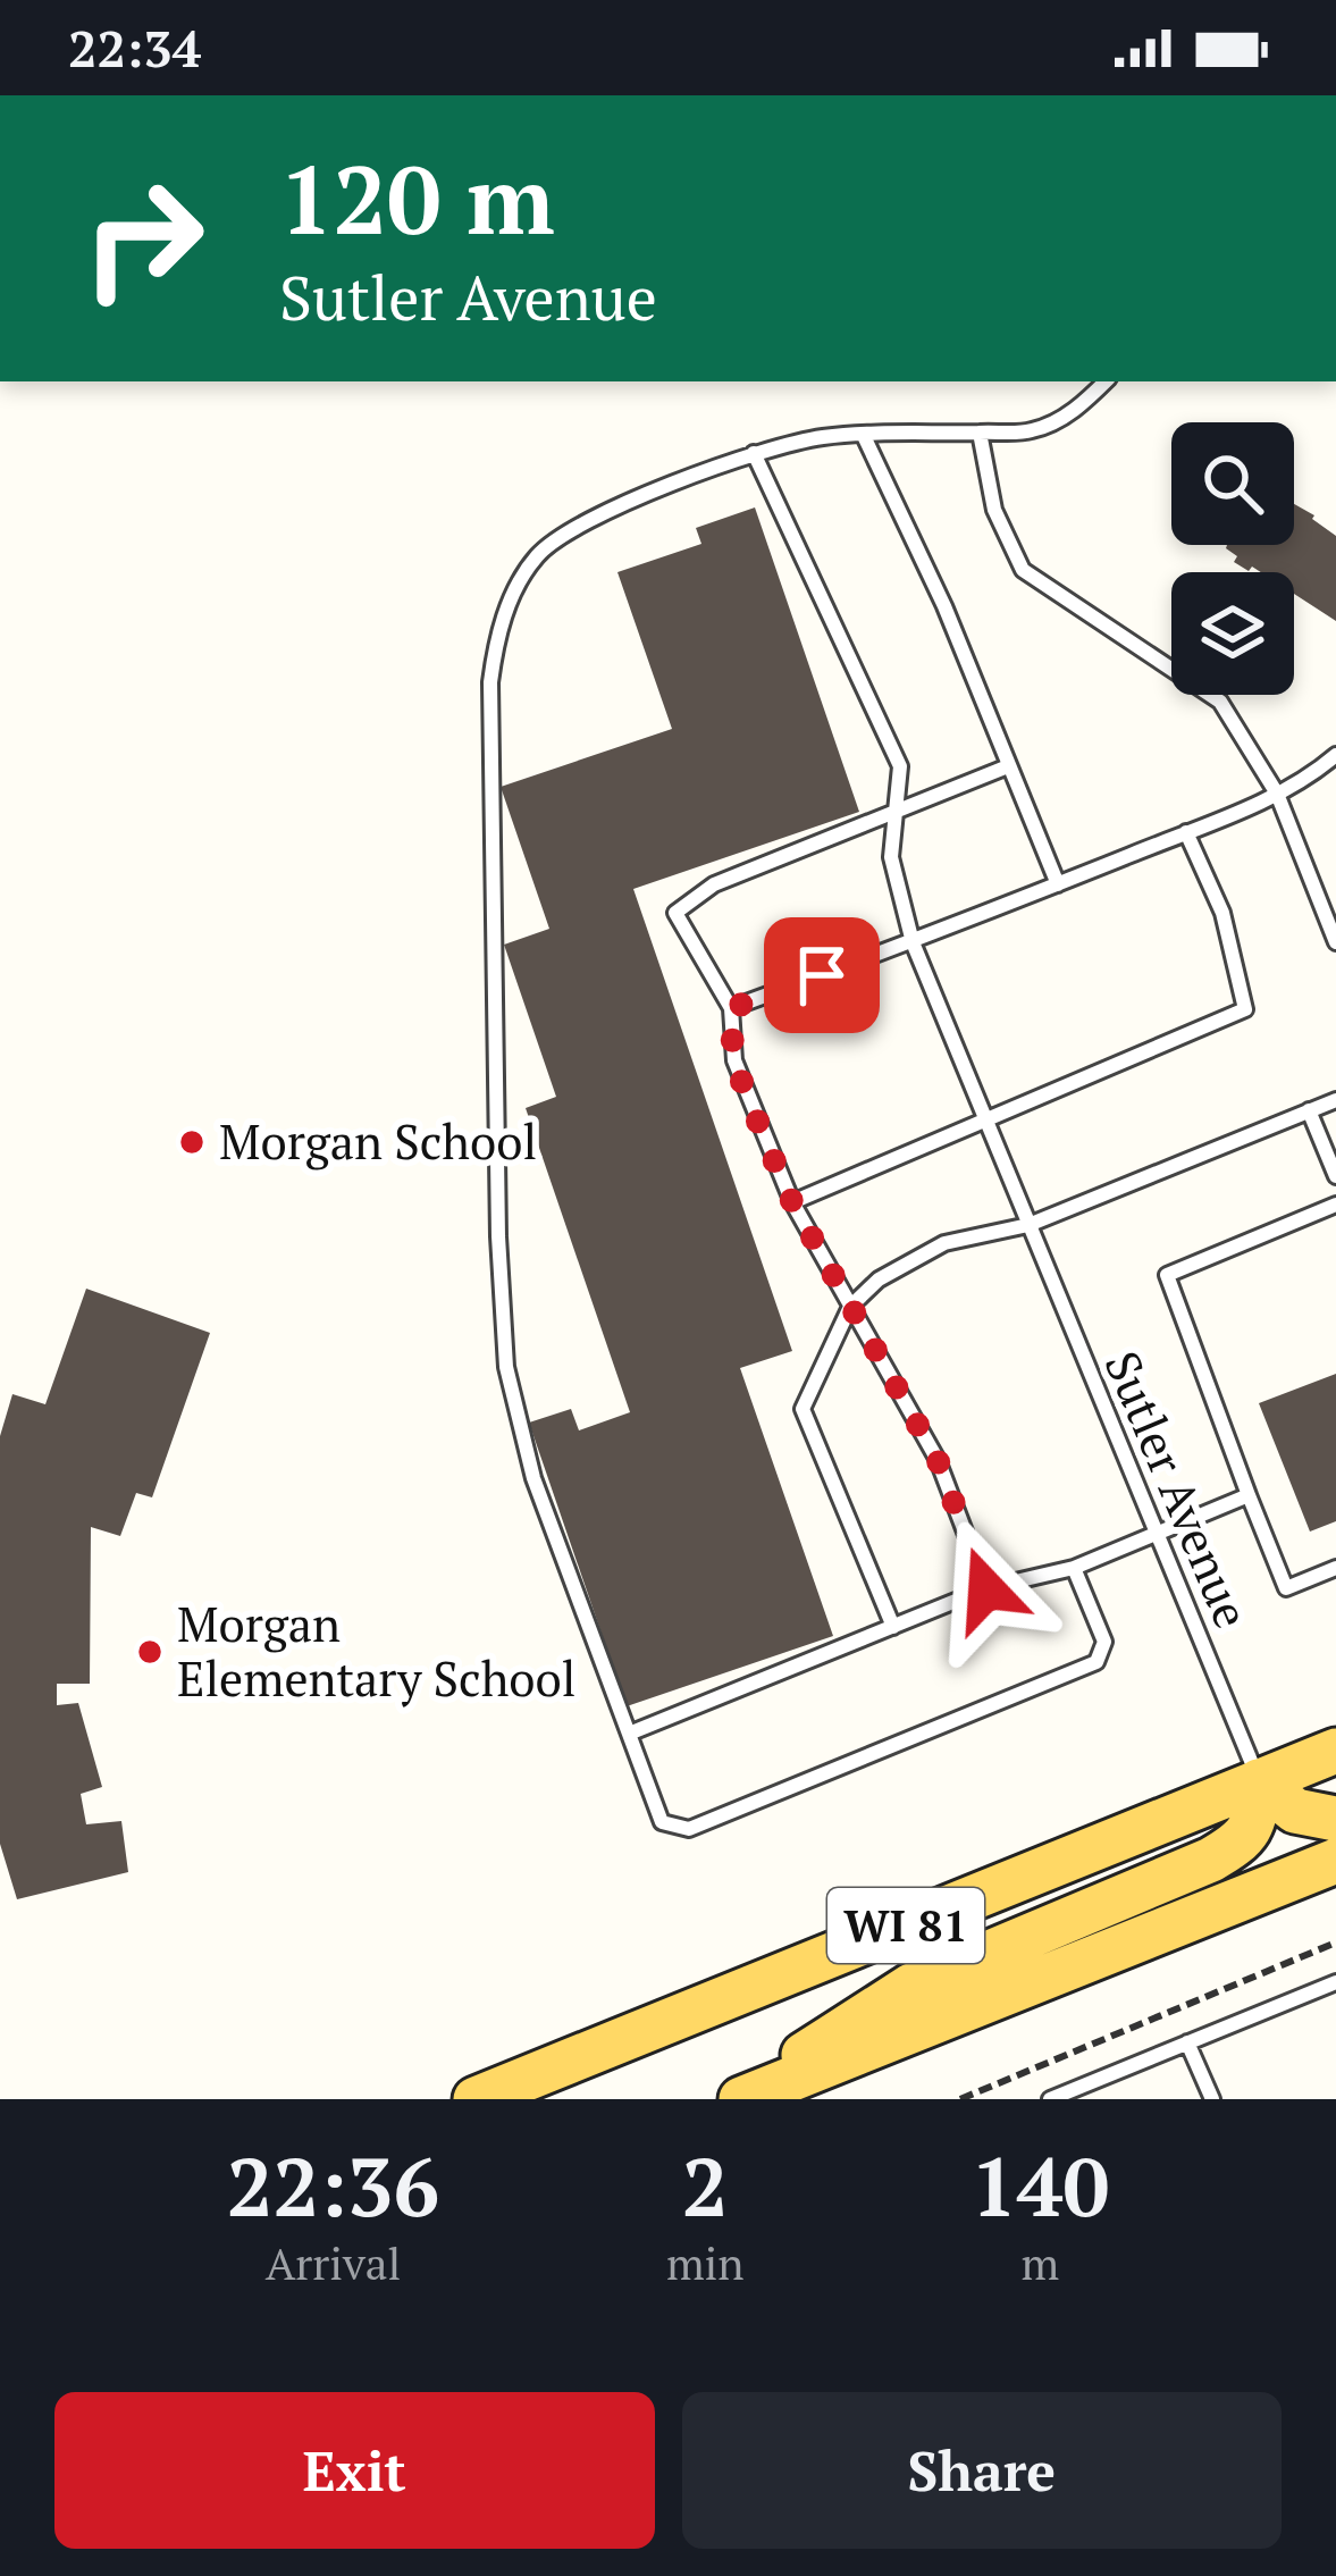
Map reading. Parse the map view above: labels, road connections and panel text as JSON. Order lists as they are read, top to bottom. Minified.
{"streets":{"main road":["WI 81"],"lane":["Sutler Avenue"]},"crossings":[["Sutler Avenue","WI 81"]],"places":["Morgan School","Morgan Elementary School"],"page":{"status":"22:34","turn":["120 m","Sutler Avenue"],"eta":["22:36","Arrival","2","min","140","m"],"buttons":["Exit","Share"]}}
